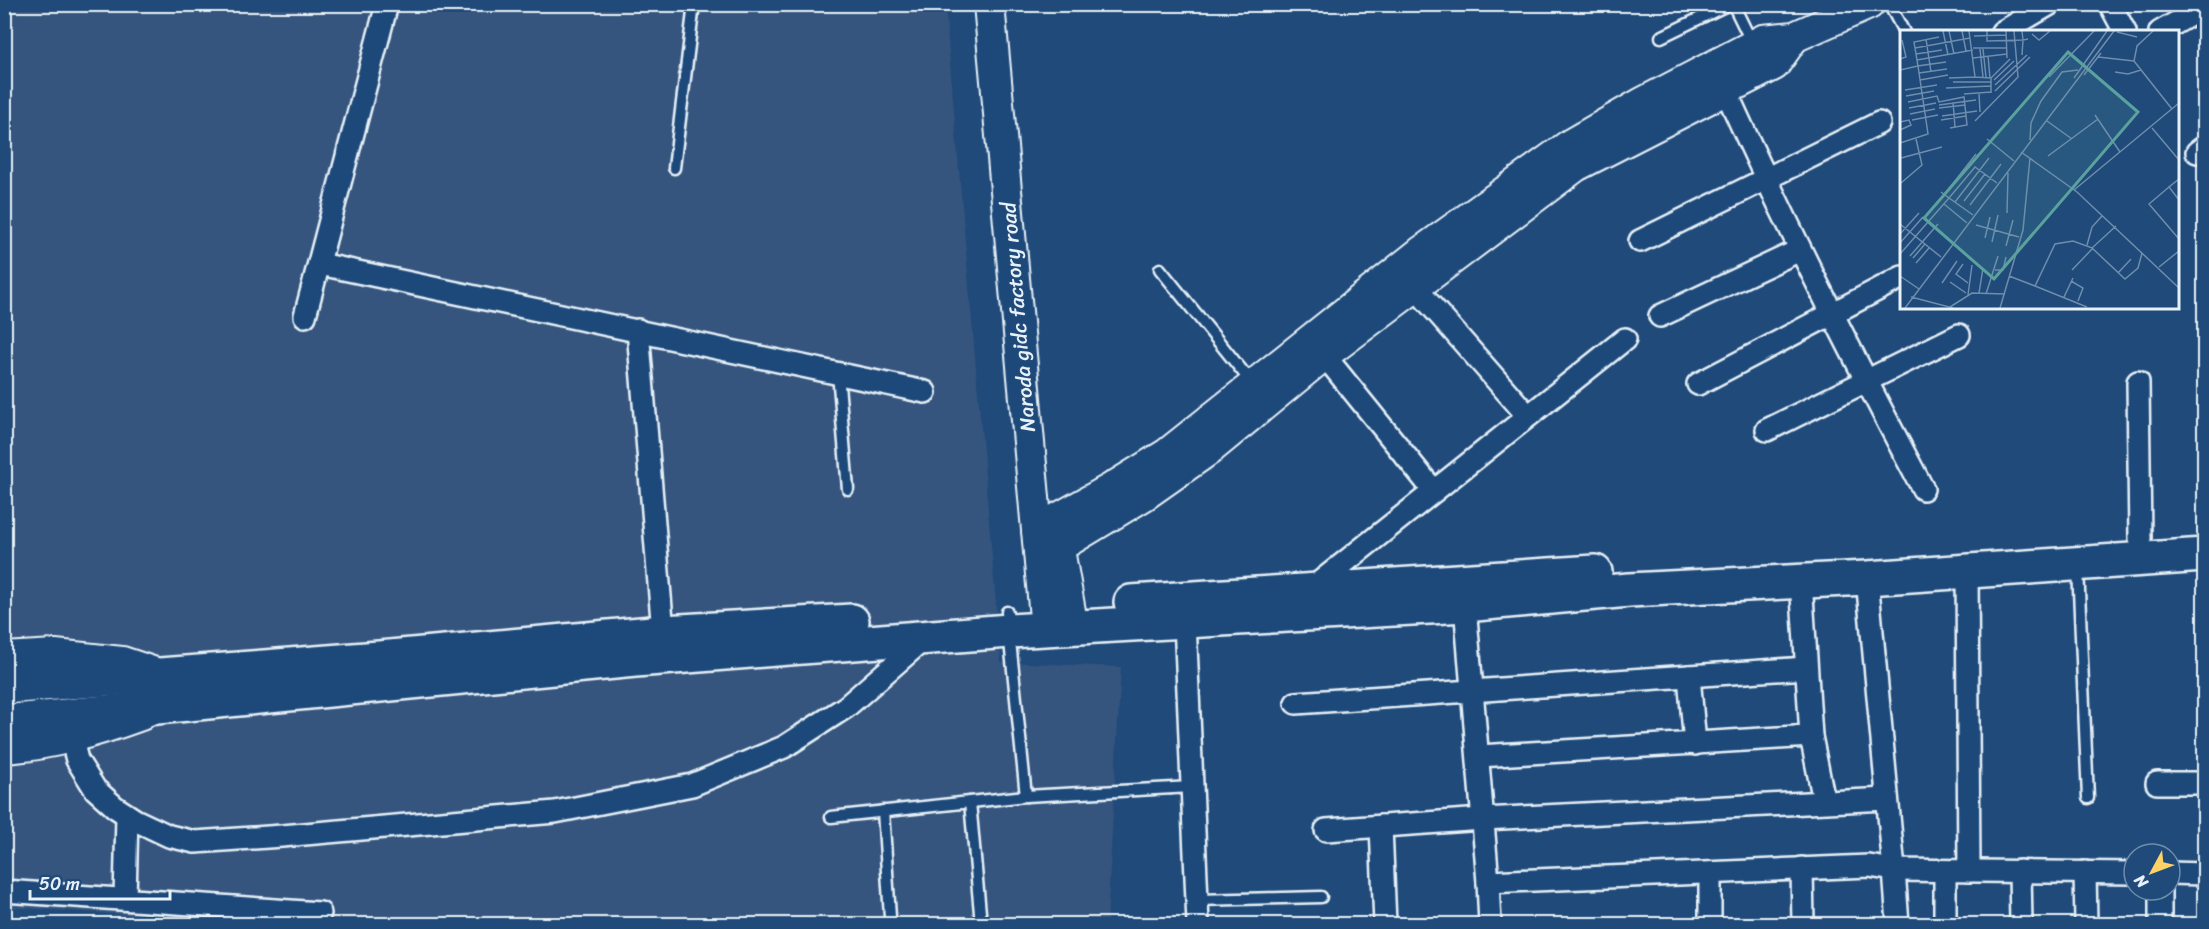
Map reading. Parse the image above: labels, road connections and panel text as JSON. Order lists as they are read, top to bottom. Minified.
{"streets":{"street":["Naroda gidc factory road"]},"scale_bar":"50 m","north":"bottom left"}
